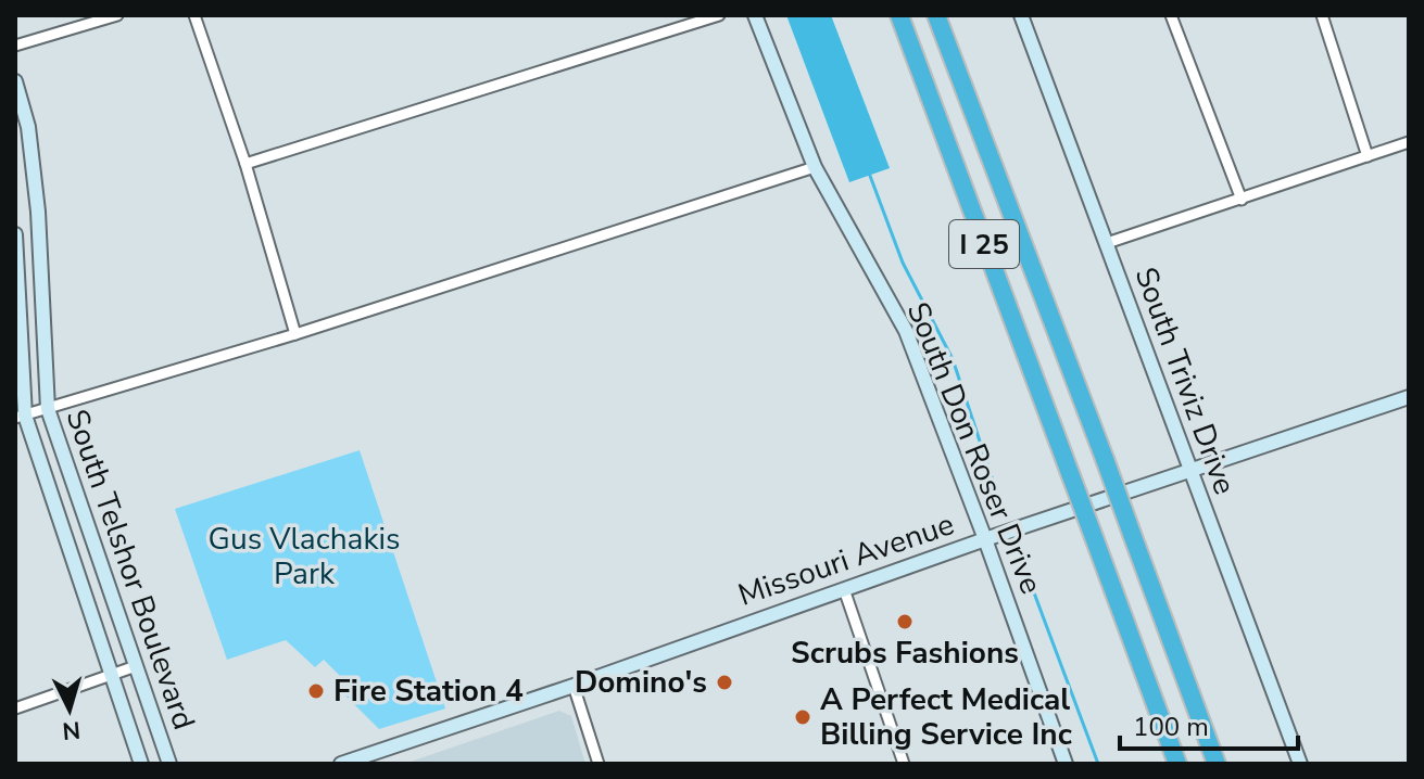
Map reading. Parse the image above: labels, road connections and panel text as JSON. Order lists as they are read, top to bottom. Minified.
{"streets":{"highway":["I 25"],"main road":["South Triviz Drive","South Don Roser Drive","Missouri Avenue","South Telshor Boulevard"]},"crossings":[["South Triviz Drive","Missouri Avenue"],["South Don Roser Drive","Missouri Avenue"]],"parks":["Gus Vlachakis Park"],"places":["Scrubs Fashions","Domino's","Fire Station 4","A Perfect Medical Billing Service Inc"],"scale_bar":"100 m","north":"bottom"}
